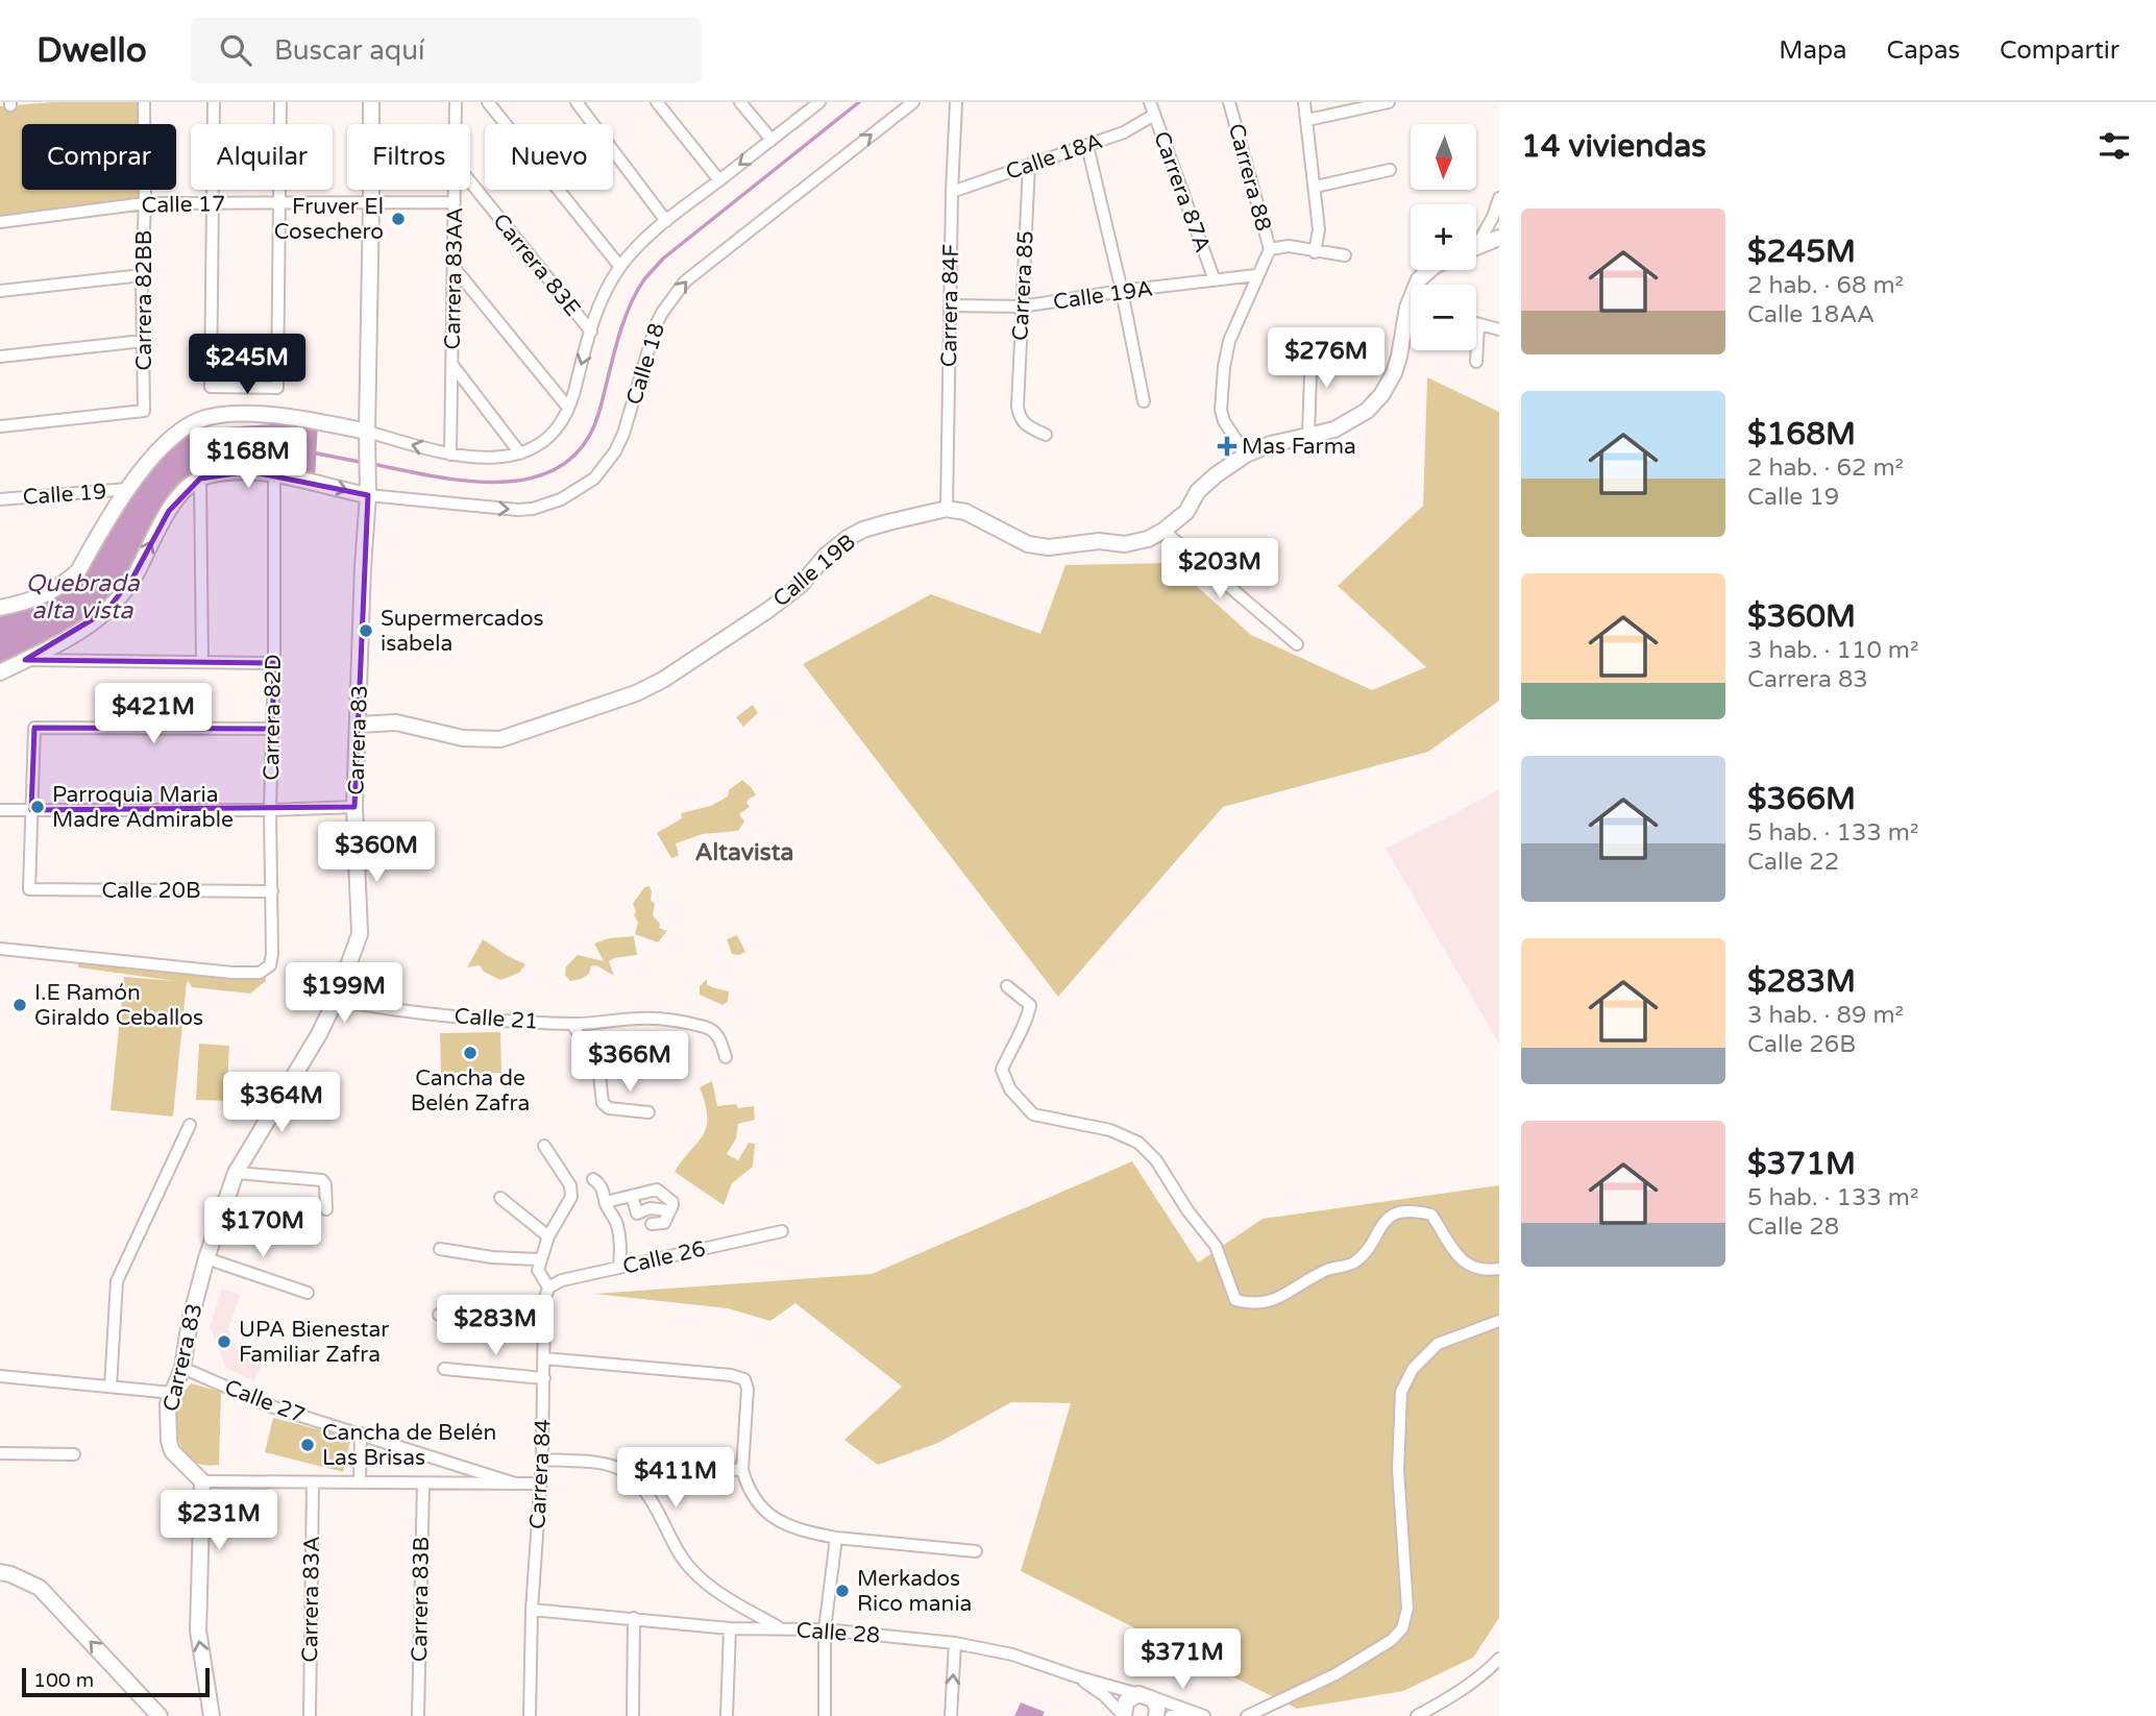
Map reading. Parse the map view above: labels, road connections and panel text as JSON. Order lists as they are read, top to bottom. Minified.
{"streets":{"street":["Calle 18A","Carrera 88","Carrera 87A","Calle 17","Carrera 83E","Carrera 83AA","Carrera 85","Calle 19A","Carrera 82BB","Carrera 84F","Calle 18","Calle 19","Calle 19B","Carrera 82D","Carrera 83","Calle 20B","Calle 21","Calle 26","Calle 27","Carrera 84","Carrera 83A","Carrera 83B","Calle 28"]},"crossings":[["Calle 18A","Carrera 87A"],["Calle 18A","Carrera 85"],["Calle 18A","Carrera 84F"],["Carrera 88","Calle 19A"],["Carrera 87A","Calle 19A"],["Calle 17","Carrera 83AA"],["Calle 17","Carrera 82BB"],["Calle 17","Carrera 83"],["Carrera 85","Calle 19A"],["Calle 19A","Carrera 84F"],["Carrera 84F","Calle 19B"],["Calle 18","Carrera 83"],["Calle 19B","Carrera 83"],["Carrera 82D","Calle 20B"],["Carrera 83","Calle 21"],["Carrera 83","Calle 27"],["Calle 26","Carrera 84"],["Carrera 84","Calle 28"]],"districts":["Altavista"],"water":["Quebrada alta vista"],"places":{"other":["Fruver El Cosechero","Supermercados isabela","Parroquia Maria Madre Admirable","I.E Ramón Giraldo Ceballos","Cancha de Belén Zafra","UPA Bienestar Familiar Zafra","Cancha de Belén Las Brisas","Merkados Rico mania"],"health":["Mas Farma"]},"scale_bar":"100 m","north":"bottom","page":{"header":"Dwello","search":"Buscar aquí","nav":["Mapa","Capas","Compartir"],"heading":"14 viviendas","map_buttons":["+","−"],"chip":["Comprar","Alquilar","Filtros","Nuevo"],"list":[{"name":"$245M","note":"2 hab. · 68 m² · Calle 18AA"},{"name":"$168M","note":"2 hab. · 62 m² · Calle 19"},{"name":"$360M","note":"3 hab. · 110 m² · Carrera 83"},{"name":"$366M","note":"5 hab. · 133 m² · Calle 22"},{"name":"$283M","note":"3 hab. · 89 m² · Calle 26B"},{"name":"$371M","note":"5 hab. · 133 m² · Calle 28"}],"price":["$276M","$245M","$168M","$203M","$421M","$360M","$199M","$366M","$364M","$170M","$283M","$411M","$231M","$371M"],"scale":"100 m"}}
